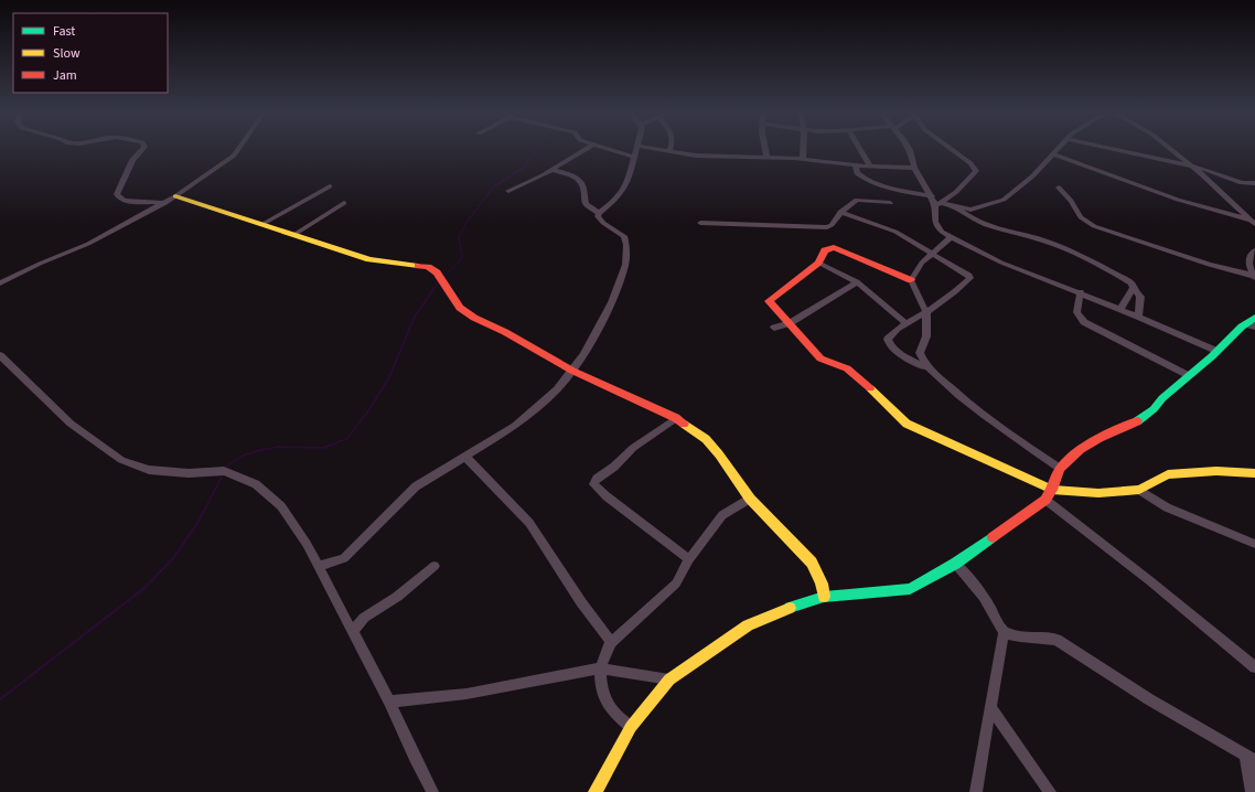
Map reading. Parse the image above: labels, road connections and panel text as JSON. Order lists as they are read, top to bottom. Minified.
{"legend":["Fast","Slow","Jam"]}
